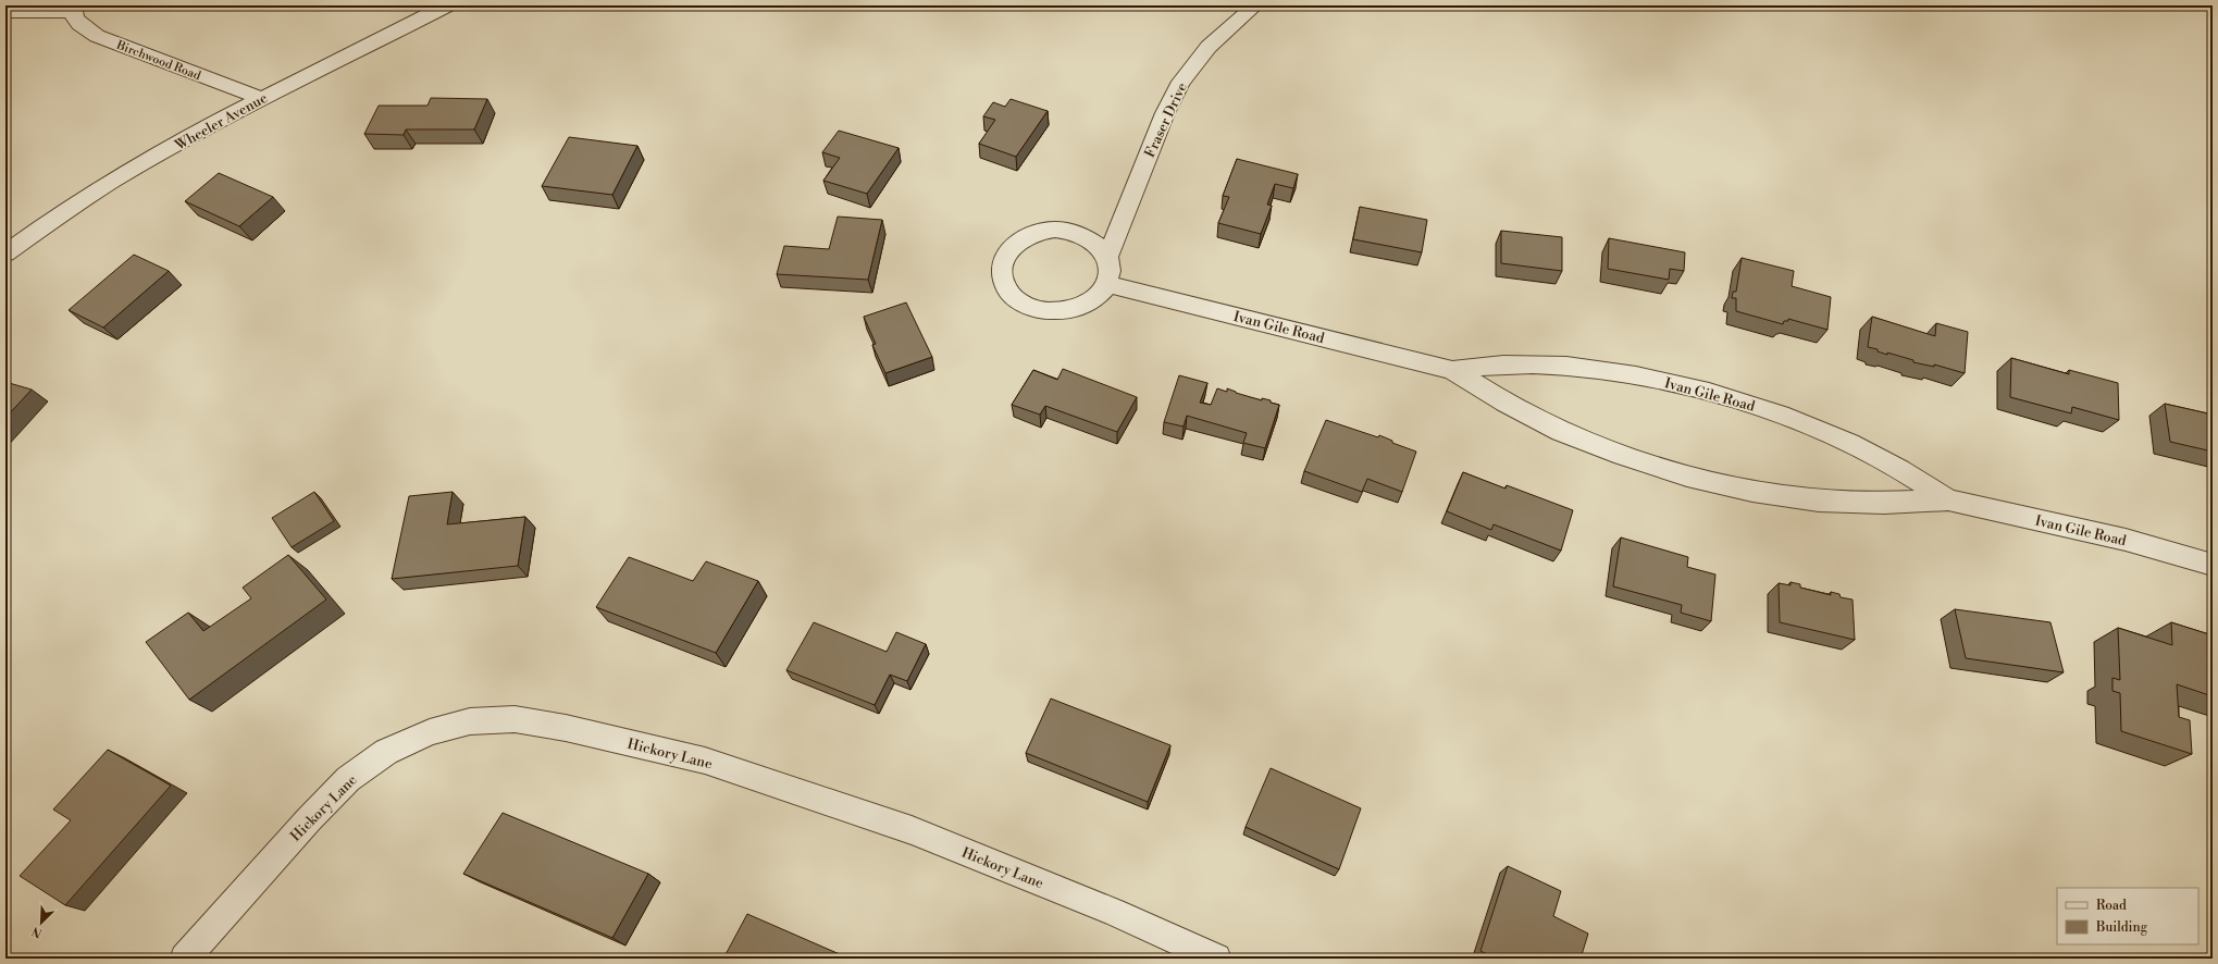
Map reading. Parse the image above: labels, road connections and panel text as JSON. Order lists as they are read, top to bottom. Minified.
{"streets":{"street":["Birchwood Road","Fraser Drive","Wheeler Avenue","Ivan Gile Road","Hickory Lane"]},"crossings":[["Birchwood Road","Wheeler Avenue"],["Fraser Drive","Ivan Gile Road"]],"legend":["Road","Building"],"north":"bottom left"}
